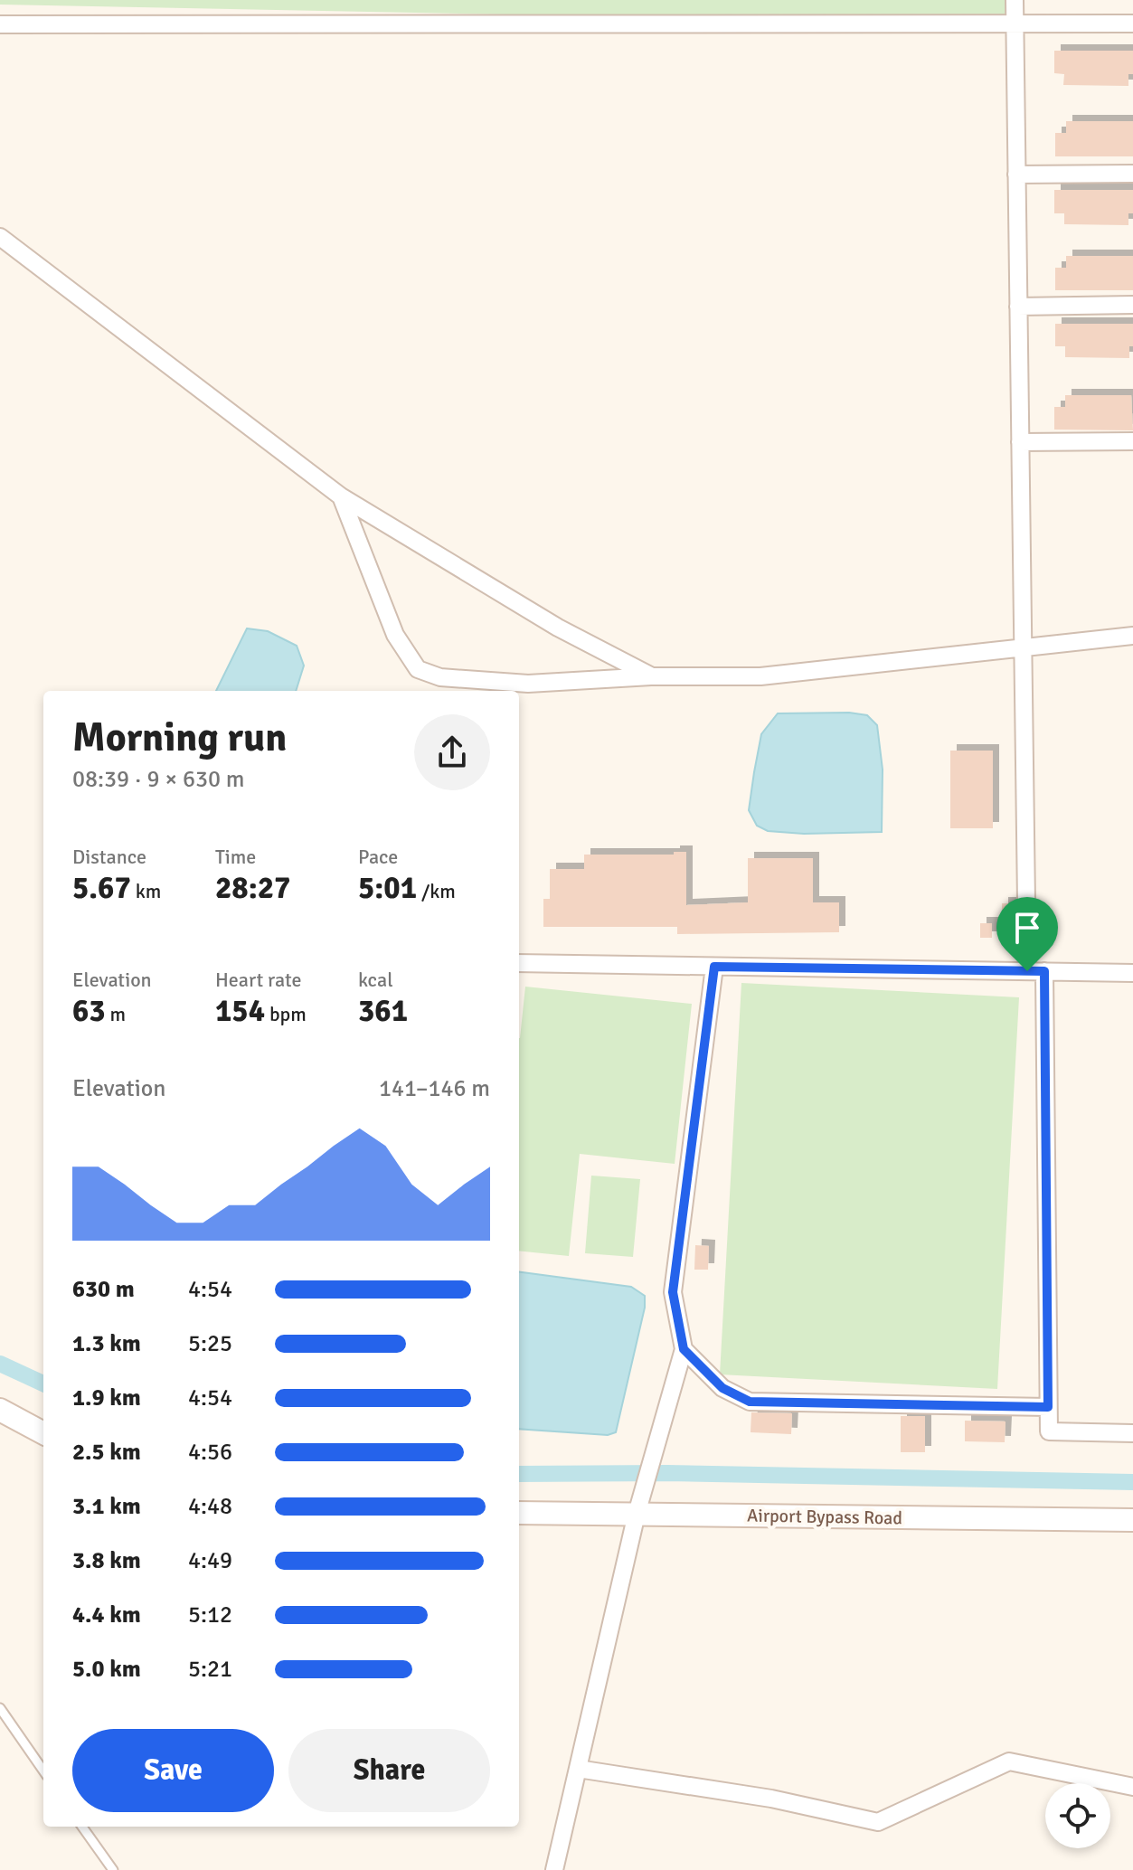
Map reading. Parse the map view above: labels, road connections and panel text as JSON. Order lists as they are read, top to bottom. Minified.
{"streets":{"street":["Airport Bypass Road"]},"page":{"heading":["Morning run","08:39 · 9 × 630 m"],"stats":[["Distance","5.67 km"],["Time","28:27"],["Pace","5:01 /km"],["Elevation","63 m"],["Heart rate","154 bpm"],["kcal","361"]],"chart":["Elevation","141–146 m"],"list":[{"name":"630 m","note":"4:54"},{"name":"1.3 km","note":"5:25"},{"name":"1.9 km","note":"4:54"},{"name":"2.5 km","note":"4:56"},{"name":"3.1 km","note":"4:48"},{"name":"3.8 km","note":"4:49"},{"name":"4.4 km","note":"5:12"},{"name":"5.0 km","note":"5:21"}],"buttons":["Save","Share"]}}
